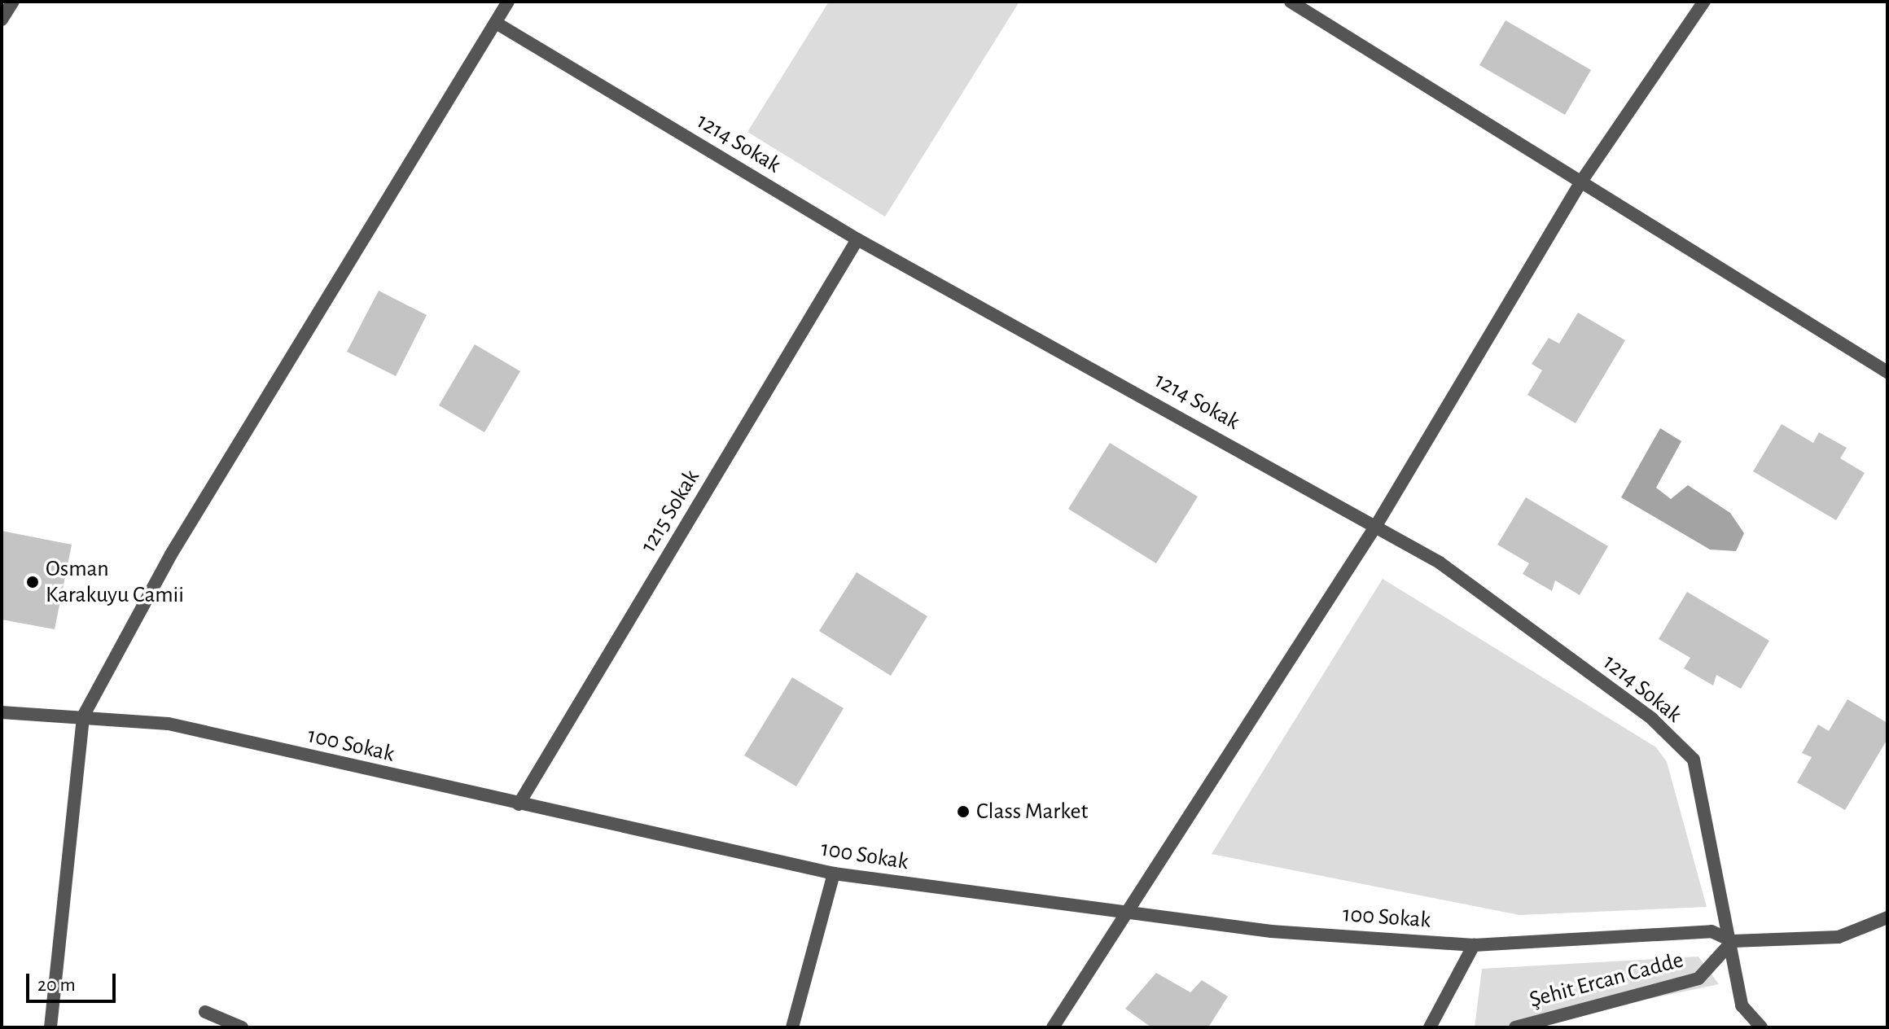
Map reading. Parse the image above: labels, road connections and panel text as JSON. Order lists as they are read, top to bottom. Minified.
{"streets":{"street":["1214 Sokak","1215 Sokak","100 Sokak","Şehit Ercan Cadde"]},"crossings":[["1214 Sokak","1215 Sokak"],["1214 Sokak","100 Sokak"],["1214 Sokak","Şehit Ercan Cadde"],["1215 Sokak","100 Sokak"],["100 Sokak","Şehit Ercan Cadde"]],"places":["Osman Karakuyu Camii","Class Market"],"scale_bar":"20 m"}
